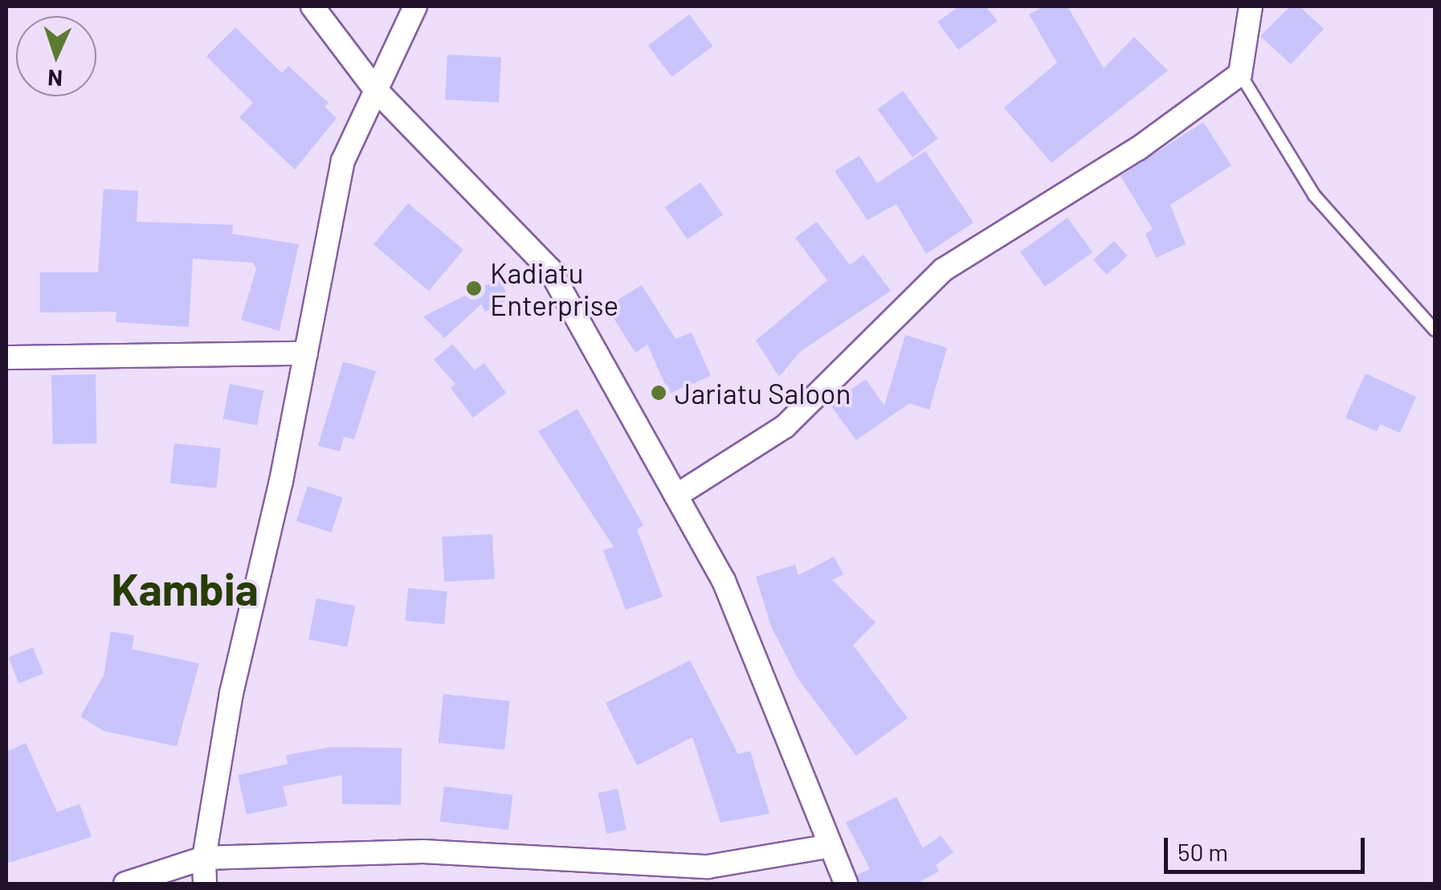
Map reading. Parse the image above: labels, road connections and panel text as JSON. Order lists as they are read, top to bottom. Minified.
{"districts":["Kambia"],"places":["Kadiatu Enterprise","Jariatu Saloon"],"scale_bar":"50 m","north":"bottom"}
